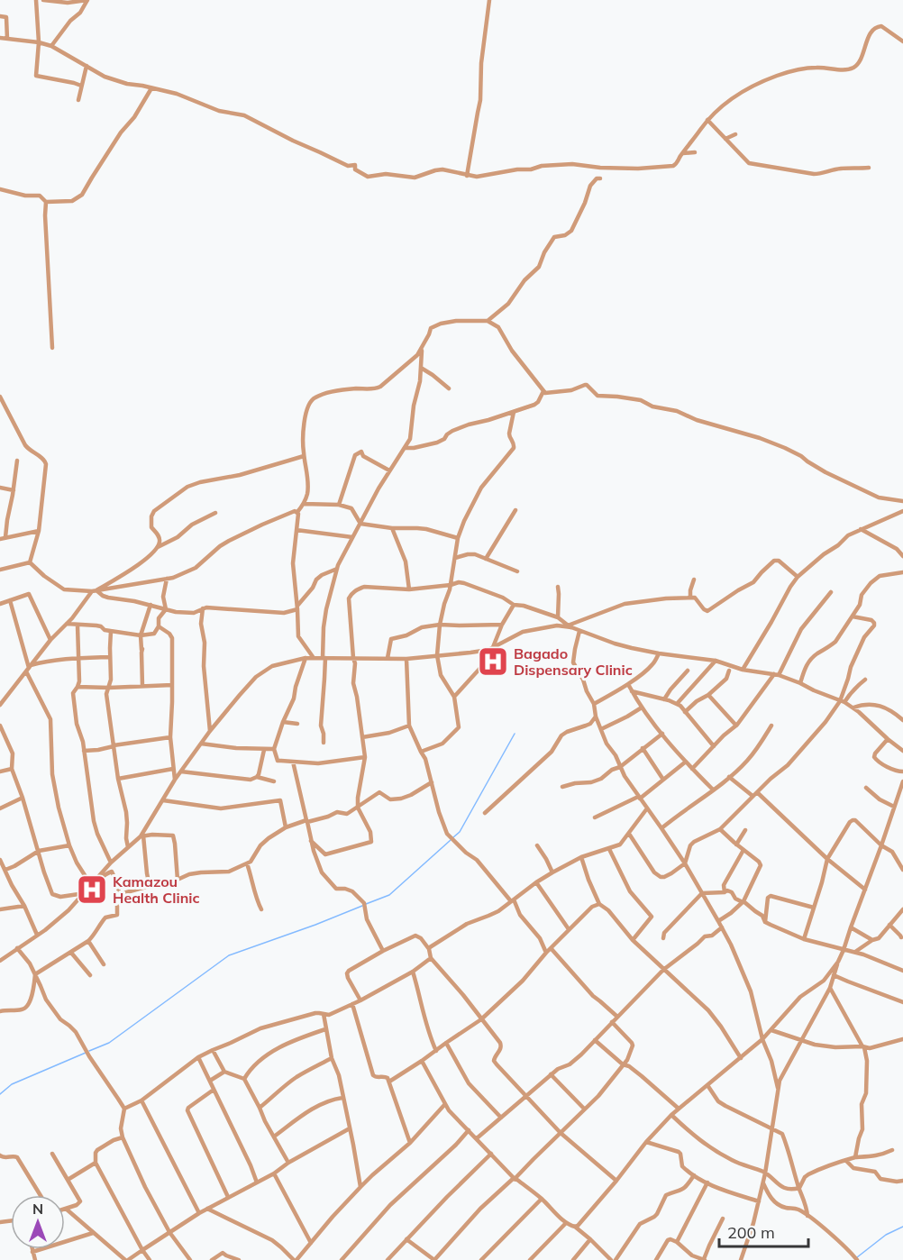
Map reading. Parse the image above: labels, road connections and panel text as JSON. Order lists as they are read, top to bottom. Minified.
{"places":{"hospital":["Bagado Dispensary Clinic","Kamazou Health Clinic"]},"scale_bar":"200 m","north":"top"}
